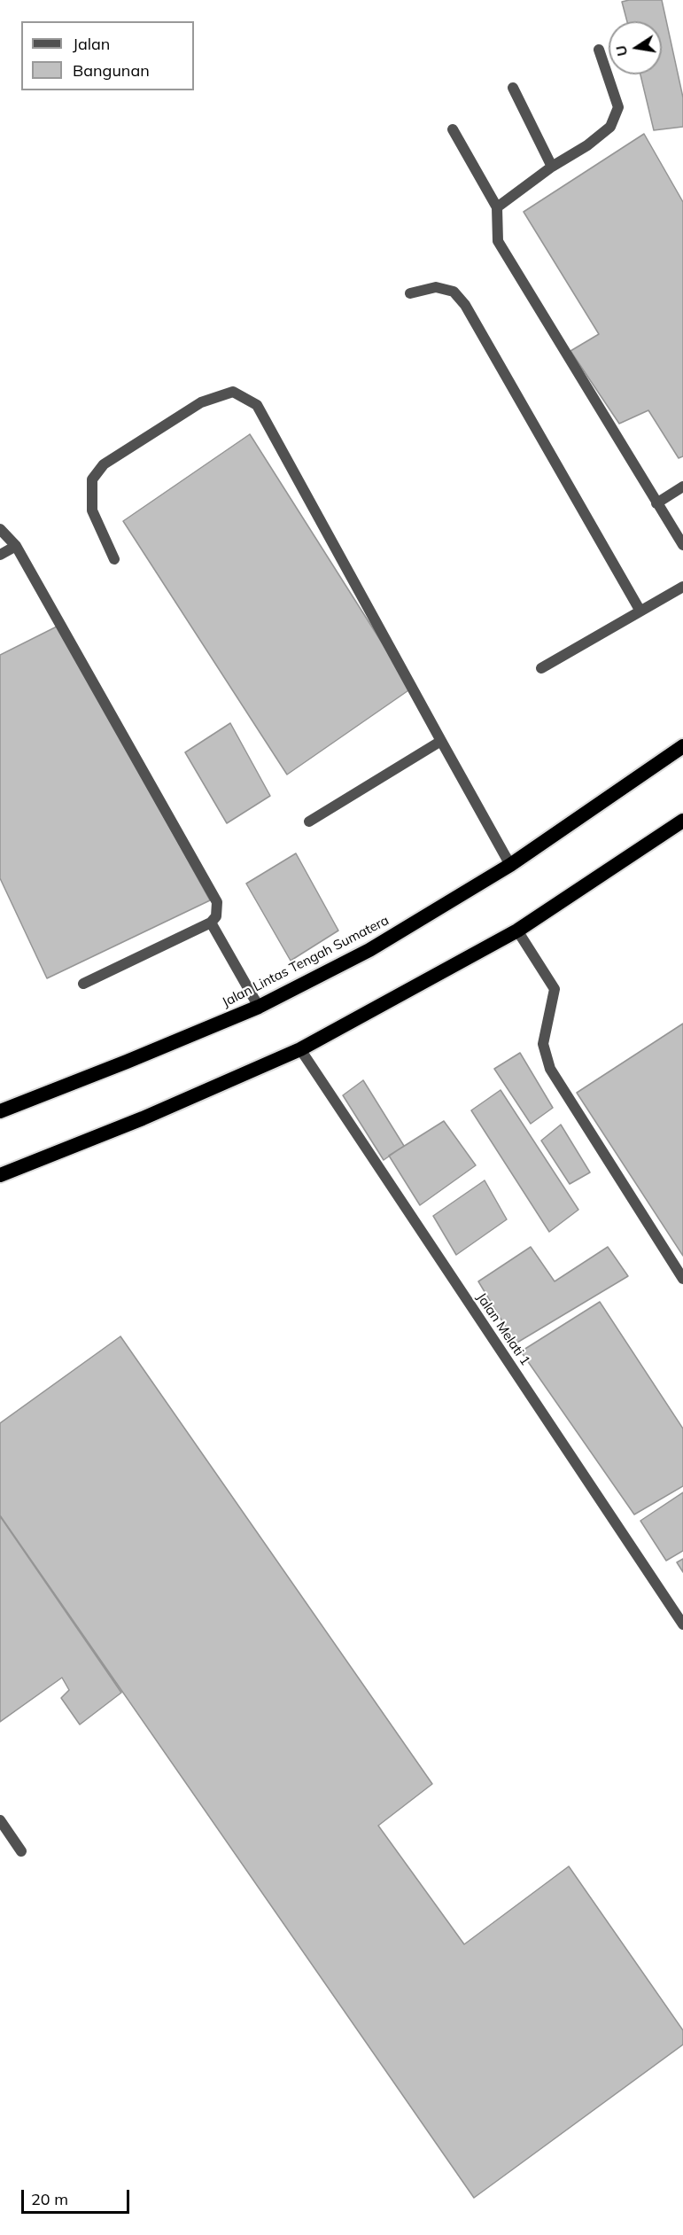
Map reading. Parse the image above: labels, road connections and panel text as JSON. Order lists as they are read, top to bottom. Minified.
{"streets":{"highway":["Jalan Lintas Tengah Sumatera"],"street":["Jalan Melati 1"]},"legend":["Jalan","Bangunan"],"scale_bar":"20 m","north":"left"}
